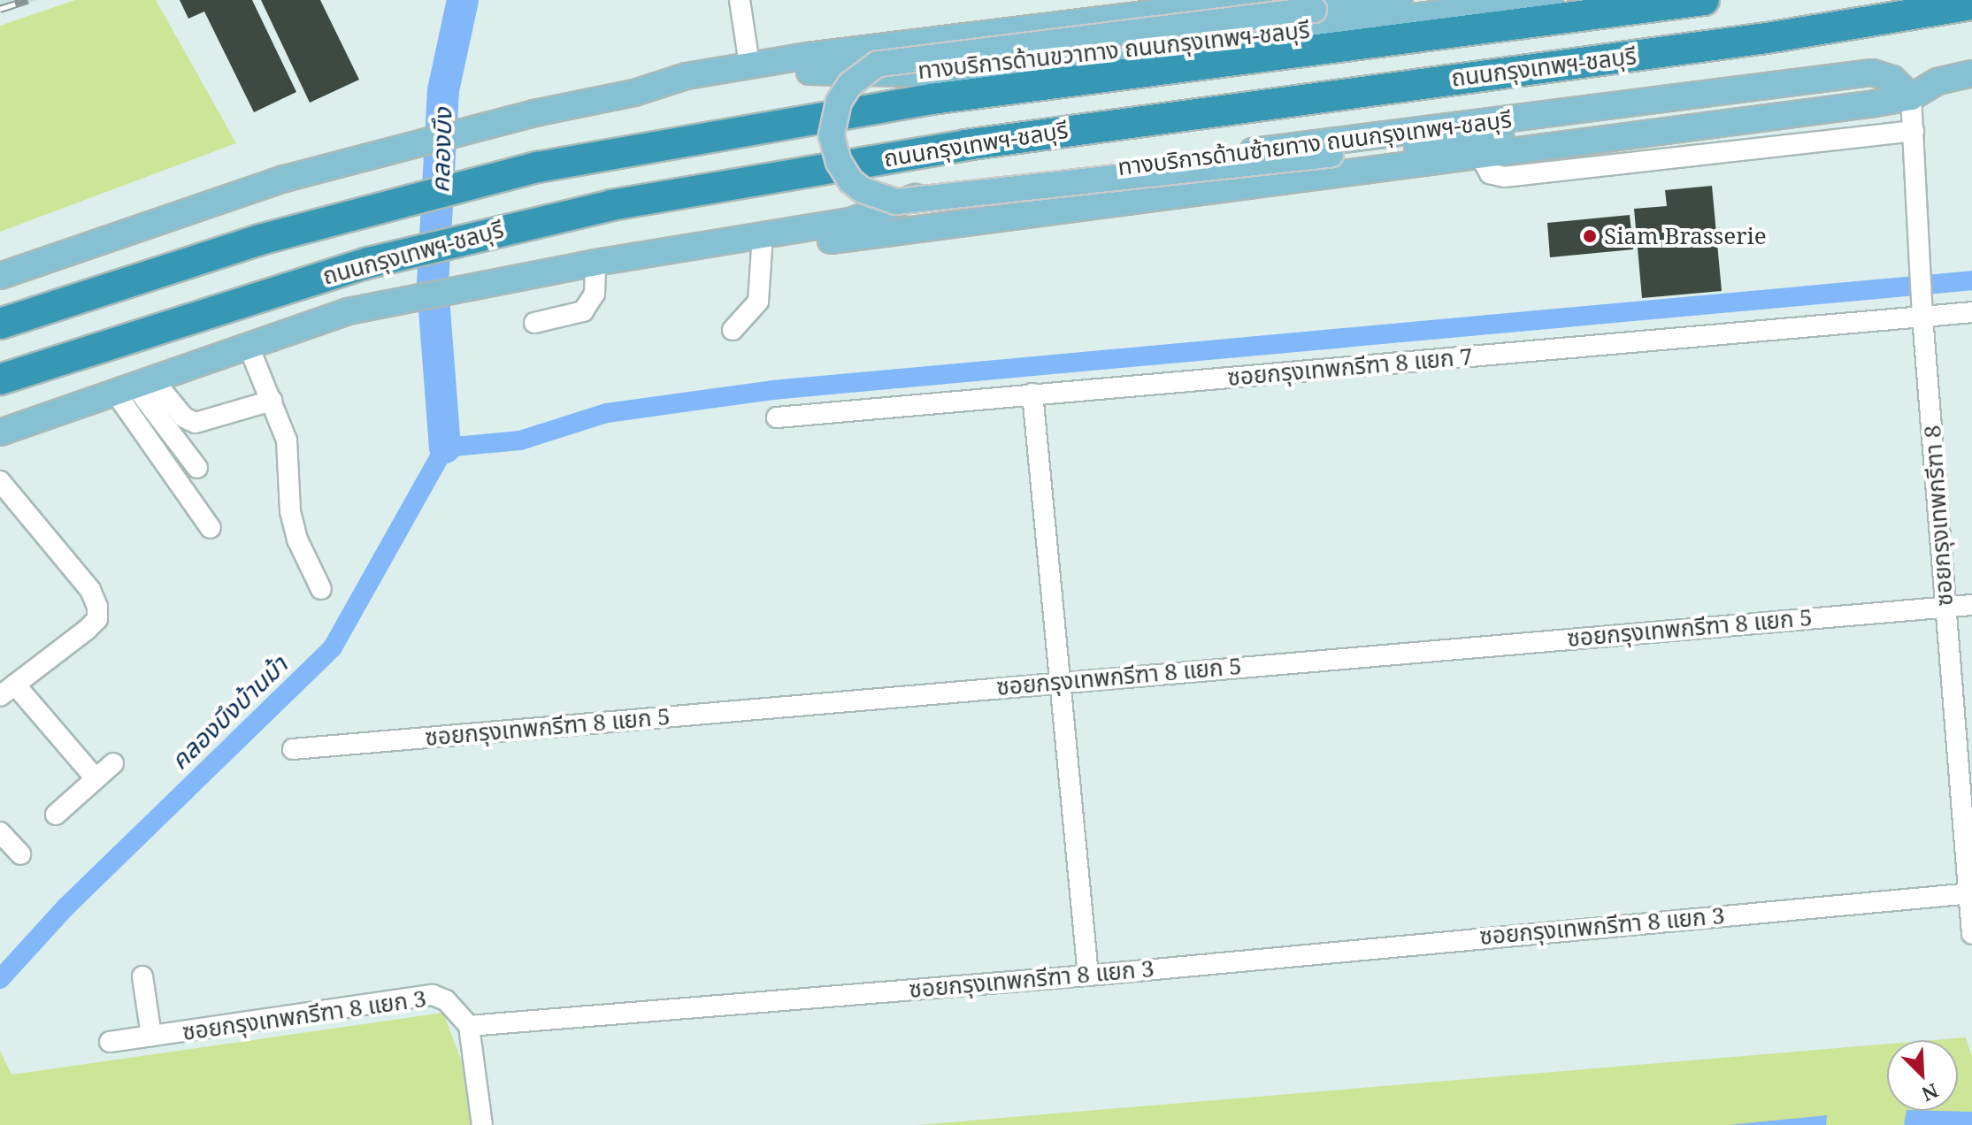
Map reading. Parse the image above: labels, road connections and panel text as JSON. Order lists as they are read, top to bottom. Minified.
{"streets":{"highway":["ถนนกรุงเทพฯ-ชลบุรี"],"main road":["ทางบริการด้านขวาทาง ถนนกรุงเทพฯ-ชลบุรี","ทางบริการด้านซ้ายทาง ถนนกรุงเทพฯ-ชลบุรี"],"street":["ซอยกรุงเทพกรีฑา 8 แยก 7","ซอยกรุงเทพกรีฑา 8","ซอยกรุงเทพกรีฑา 8 แยก 5","ซอยกรุงเทพกรีฑา 8 แยก 3"]},"crossings":[["ทางบริการด้านซ้ายทาง ถนนกรุงเทพฯ-ชลบุรี","ซอยกรุงเทพกรีฑา 8"],["ซอยกรุงเทพกรีฑา 8 แยก 7","ซอยกรุงเทพกรีฑา 8"],["ซอยกรุงเทพกรีฑา 8","ซอยกรุงเทพกรีฑา 8 แยก 5"],["ซอยกรุงเทพกรีฑา 8","ซอยกรุงเทพกรีฑา 8 แยก 3"]],"water":["คลองบึง","คลองบึงบ้านม้า"],"places":["Siam Brasserie"],"north":"bottom right"}
